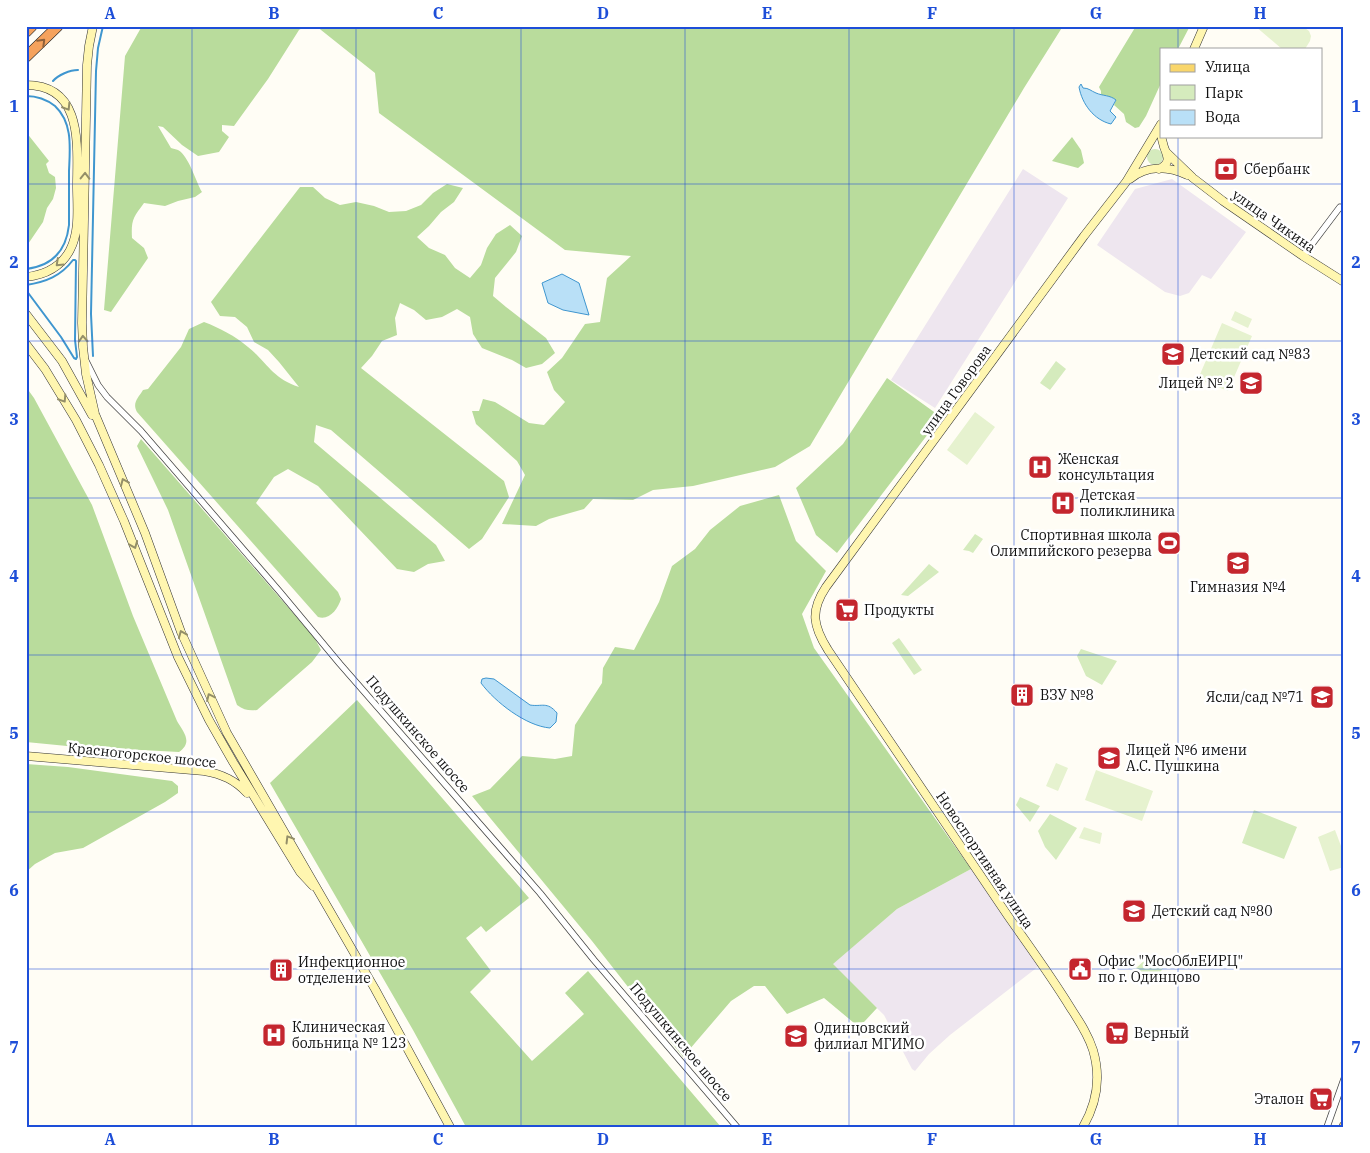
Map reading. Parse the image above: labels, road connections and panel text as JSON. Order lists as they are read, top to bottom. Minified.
{"streets":{"main road":["улица Чикина","улица Говорова","Красногорское шоссе","Новоспортивная улица"],"street":["Подушкинское шоссе"]},"crossings":[["улица Чикина","улица Говорова"],["улица Говорова","Новоспортивная улица"]],"places":{"bank":["Сбербанк"],"school or university":["Детский сад №83","Лицей № 2","Гимназия №4","Ясли/сад №71","Лицей №6 имени А.С. Пушкина","Детский сад №80","Одинцовский филиал МГИМО"],"hospital":["Женская консультация","Детская поликлиника","Клиническая больница № 123"],"sports":["Спортивная школа Олимпийского резерва"],"supermarket":["Продукты","Верный","Эталон"],"building":["ВЗУ №8","Инфекционное отделение"],"public building":["Офис \"МосОблЕИРЦ\" по г. Одинцово"]},"legend":["Улица","Парк","Вода"],"grid":{"columns":["A","B","C","D","E","F","G","H"],"rows":["1","2","3","4","5","6","7"]}}
